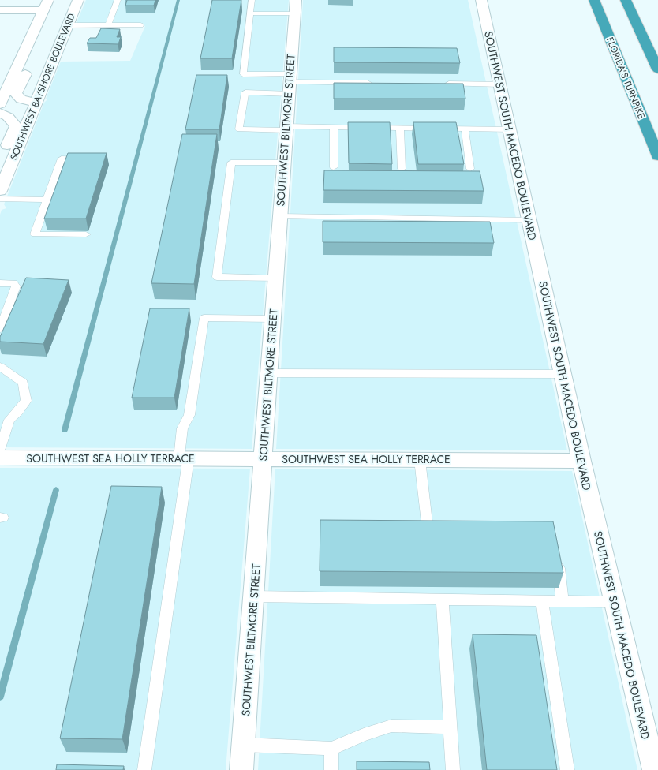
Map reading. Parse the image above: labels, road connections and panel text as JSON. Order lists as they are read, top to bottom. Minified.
{"streets":{"highway":["FLORIDA'S TURNPIKE"],"street":["SOUTHWEST BAYSHORE BOULEVARD","SOUTHWEST BILTMORE STREET","SOUTHWEST SOUTH MACEDO BOULEVARD","SOUTHWEST SEA HOLLY TERRACE"]},"crossings":[["SOUTHWEST BILTMORE STREET","SOUTHWEST SEA HOLLY TERRACE"],["SOUTHWEST SOUTH MACEDO BOULEVARD","SOUTHWEST SEA HOLLY TERRACE"]]}
